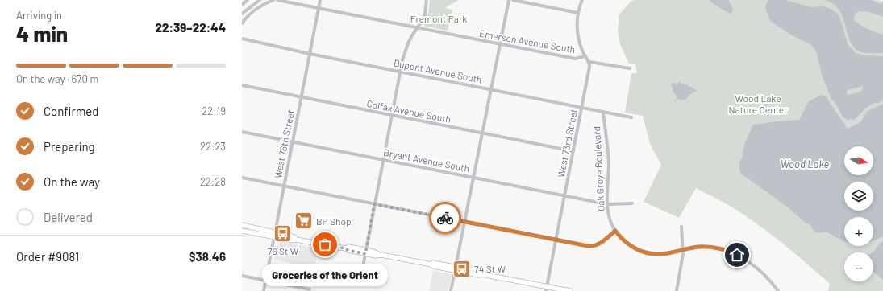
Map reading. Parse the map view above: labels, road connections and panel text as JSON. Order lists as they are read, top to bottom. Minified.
{"streets":{"street":["Emerson Avenue South","Dupont Avenue South","Colfax Avenue South","West 73rd Street","West 76th Street","Bryant Avenue South","Oak Grove Boulevard"]},"crossings":[["Emerson Avenue South","West 76th Street"],["Dupont Avenue South","West 73rd Street"],["Dupont Avenue South","West 76th Street"],["Dupont Avenue South","Oak Grove Boulevard"],["Colfax Avenue South","West 73rd Street"],["Colfax Avenue South","West 76th Street"],["West 73rd Street","Bryant Avenue South"],["West 76th Street","Bryant Avenue South"],["Bryant Avenue South","Oak Grove Boulevard"]],"water":["Wood Lake"],"parks":["Fremont Park","Wood Lake Nature Center"],"places":{"supermarket":["BP Shop"],"bus stop":["76 St W","74 St W"],"other":["Groceries of the Orient"]},"north":"right","page":{"heading":["4 min","Arriving in","22:39–22:44"],"panel":["Order #9081","$38.46"],"bar":"On the way · 670 m","list":[["Confirmed","22:19"],["Preparing","22:23"],["On the way","22:28"],"Delivered"],"map_buttons":["+","−"],"bubble":"Groceries of the Orient"}}
